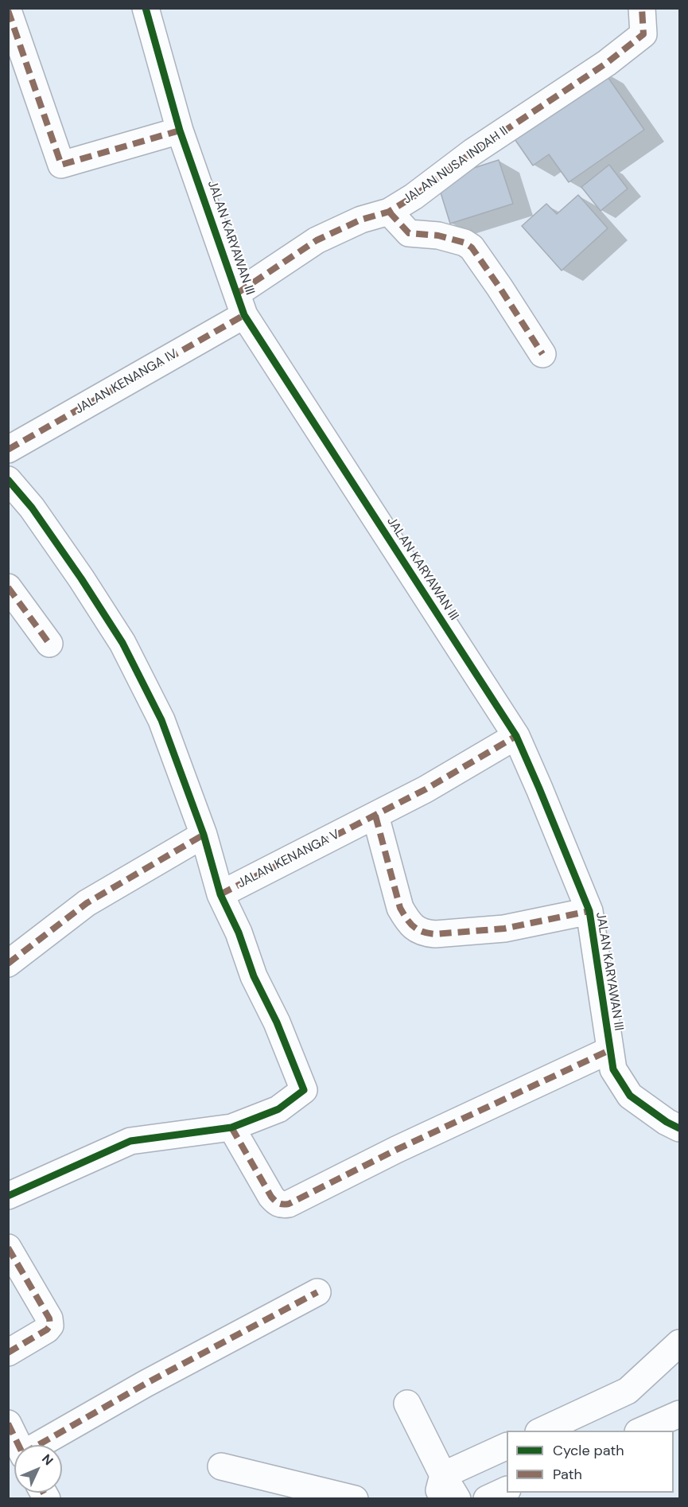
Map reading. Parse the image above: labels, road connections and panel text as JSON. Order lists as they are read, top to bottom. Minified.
{"streets":{"street":["JALAN NUSA INDAH II","JALAN KARYAWAN III","JALAN KENANGA IV","JALAN KENANGA V"]},"crossings":[["JALAN NUSA INDAH II","JALAN KARYAWAN III"],["JALAN NUSA INDAH II","JALAN KENANGA IV"],["JALAN KARYAWAN III","JALAN KENANGA IV"],["JALAN KARYAWAN III","JALAN KENANGA V"]],"legend":["Cycle path","Path"],"north":"top right"}
